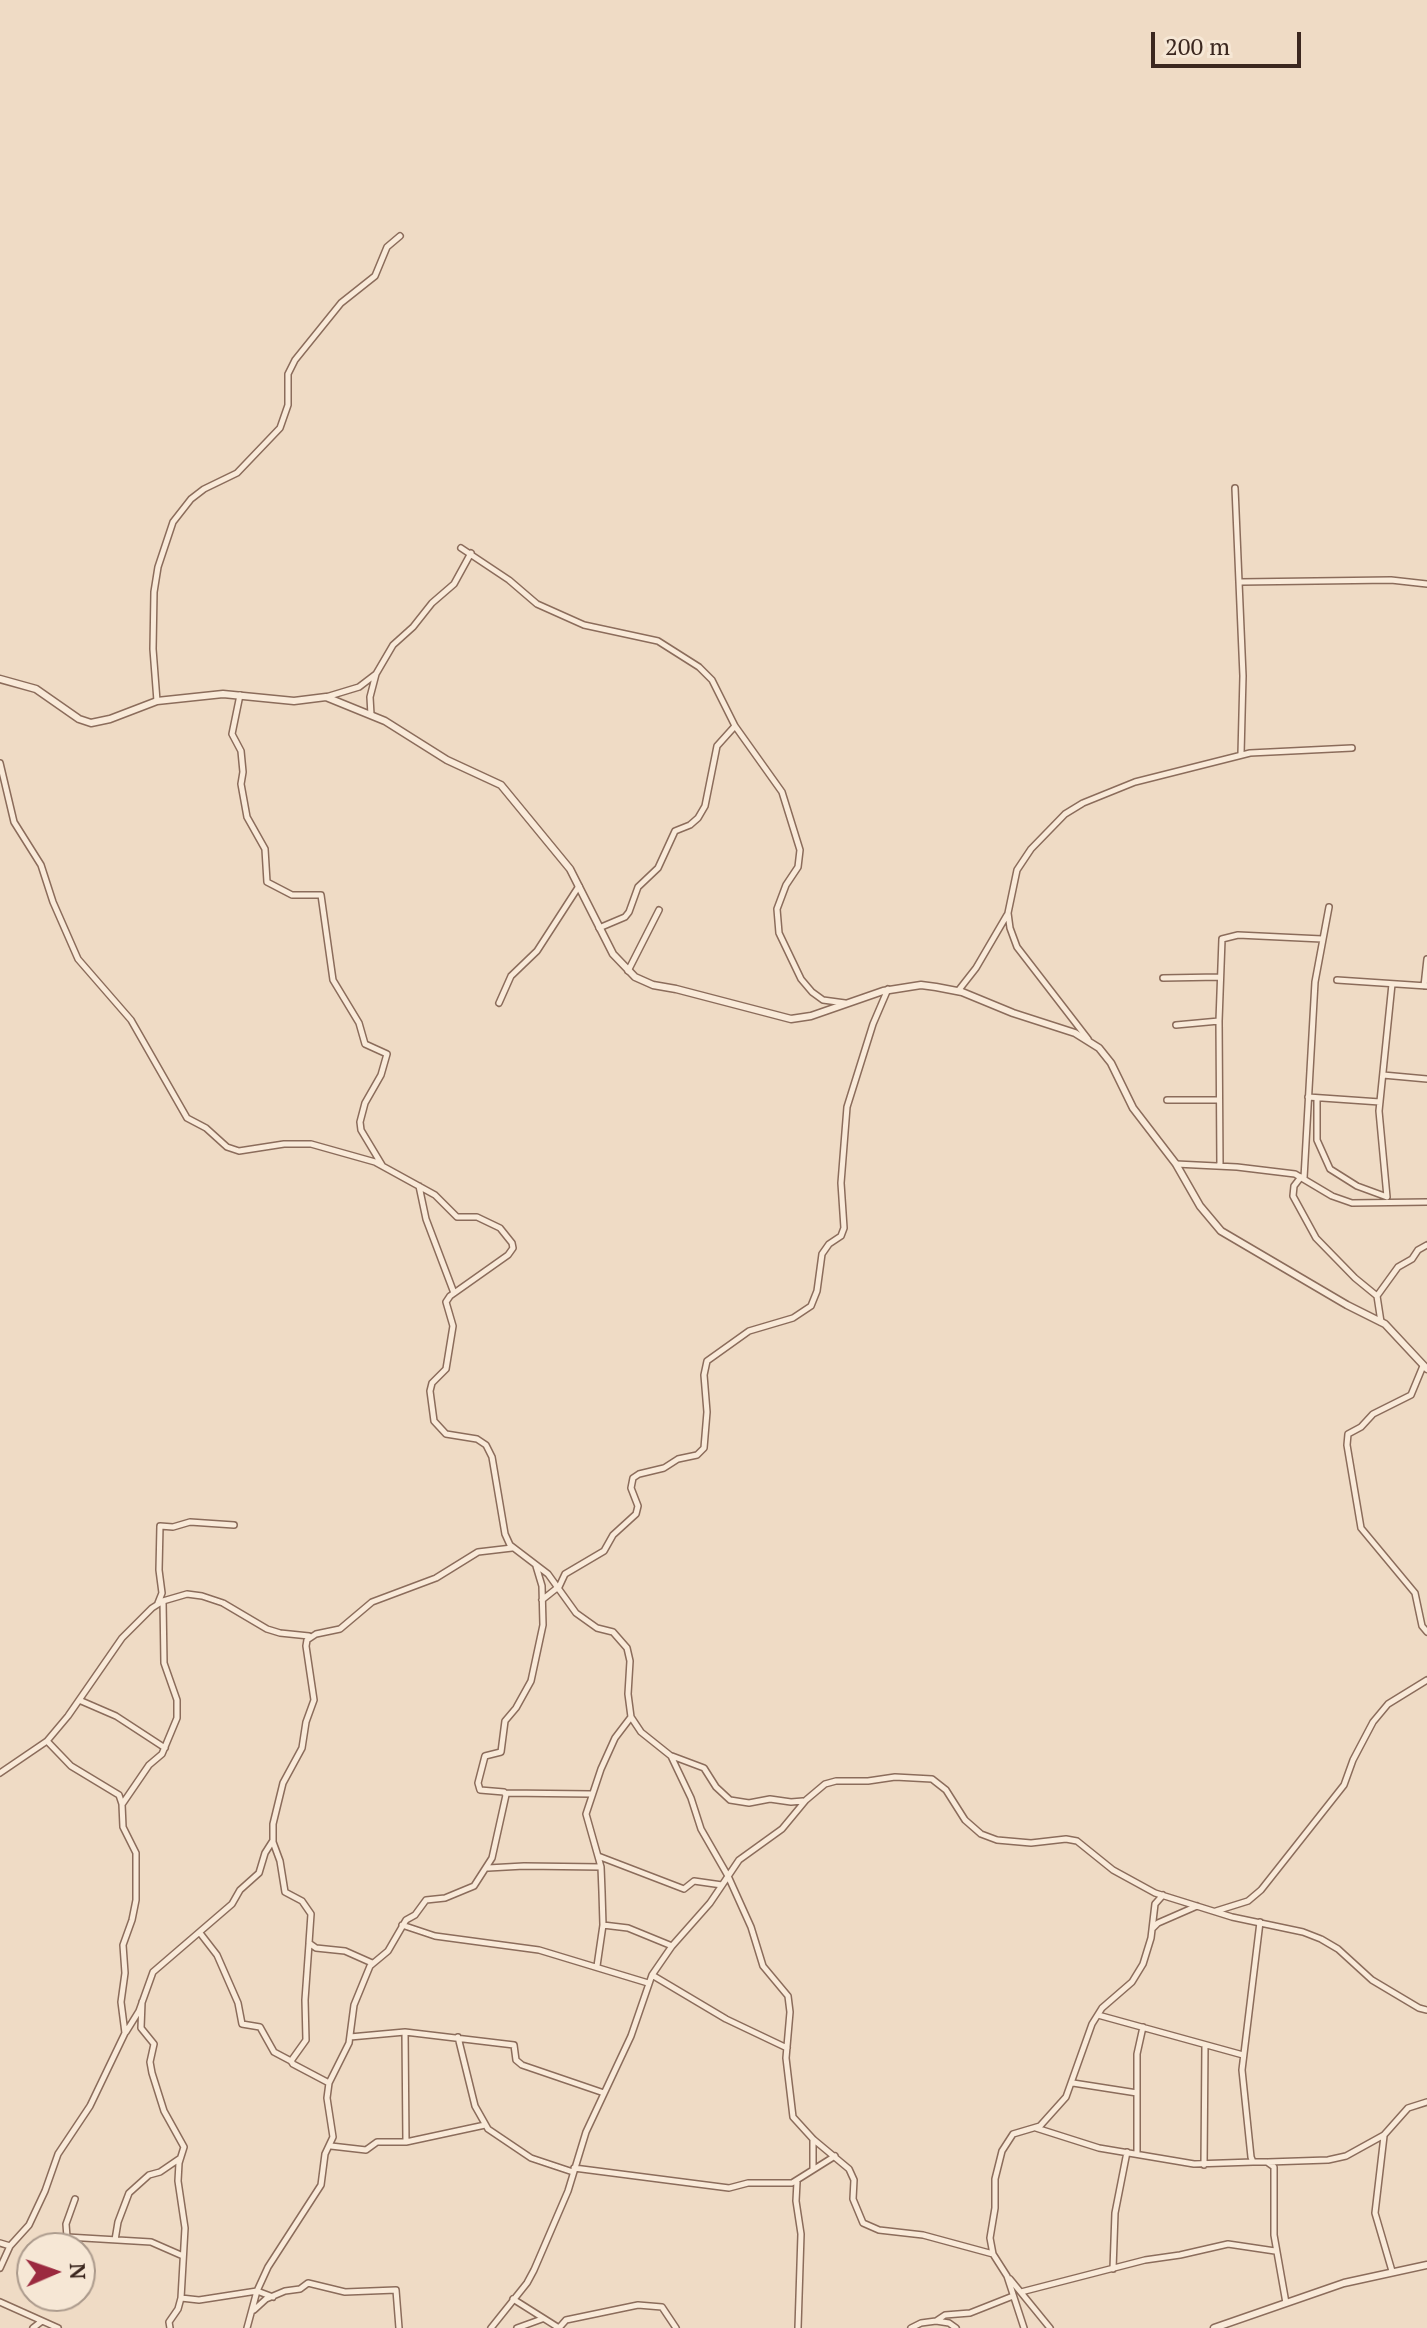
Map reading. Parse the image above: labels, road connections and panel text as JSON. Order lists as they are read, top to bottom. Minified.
{"scale_bar":"200 m","north":"right"}
